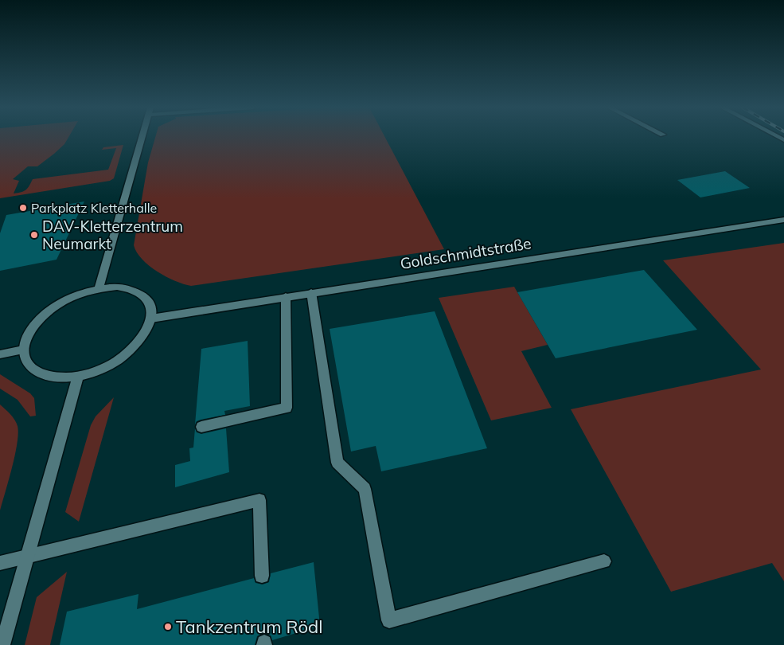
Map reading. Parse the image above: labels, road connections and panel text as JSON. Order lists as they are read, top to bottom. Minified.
{"streets":{"street":["Goldschmidtstraße"]},"places":["Parkplatz Kletterhalle","DAV-Kletterzentrum Neumarkt","Tankzentrum Rödl"]}
